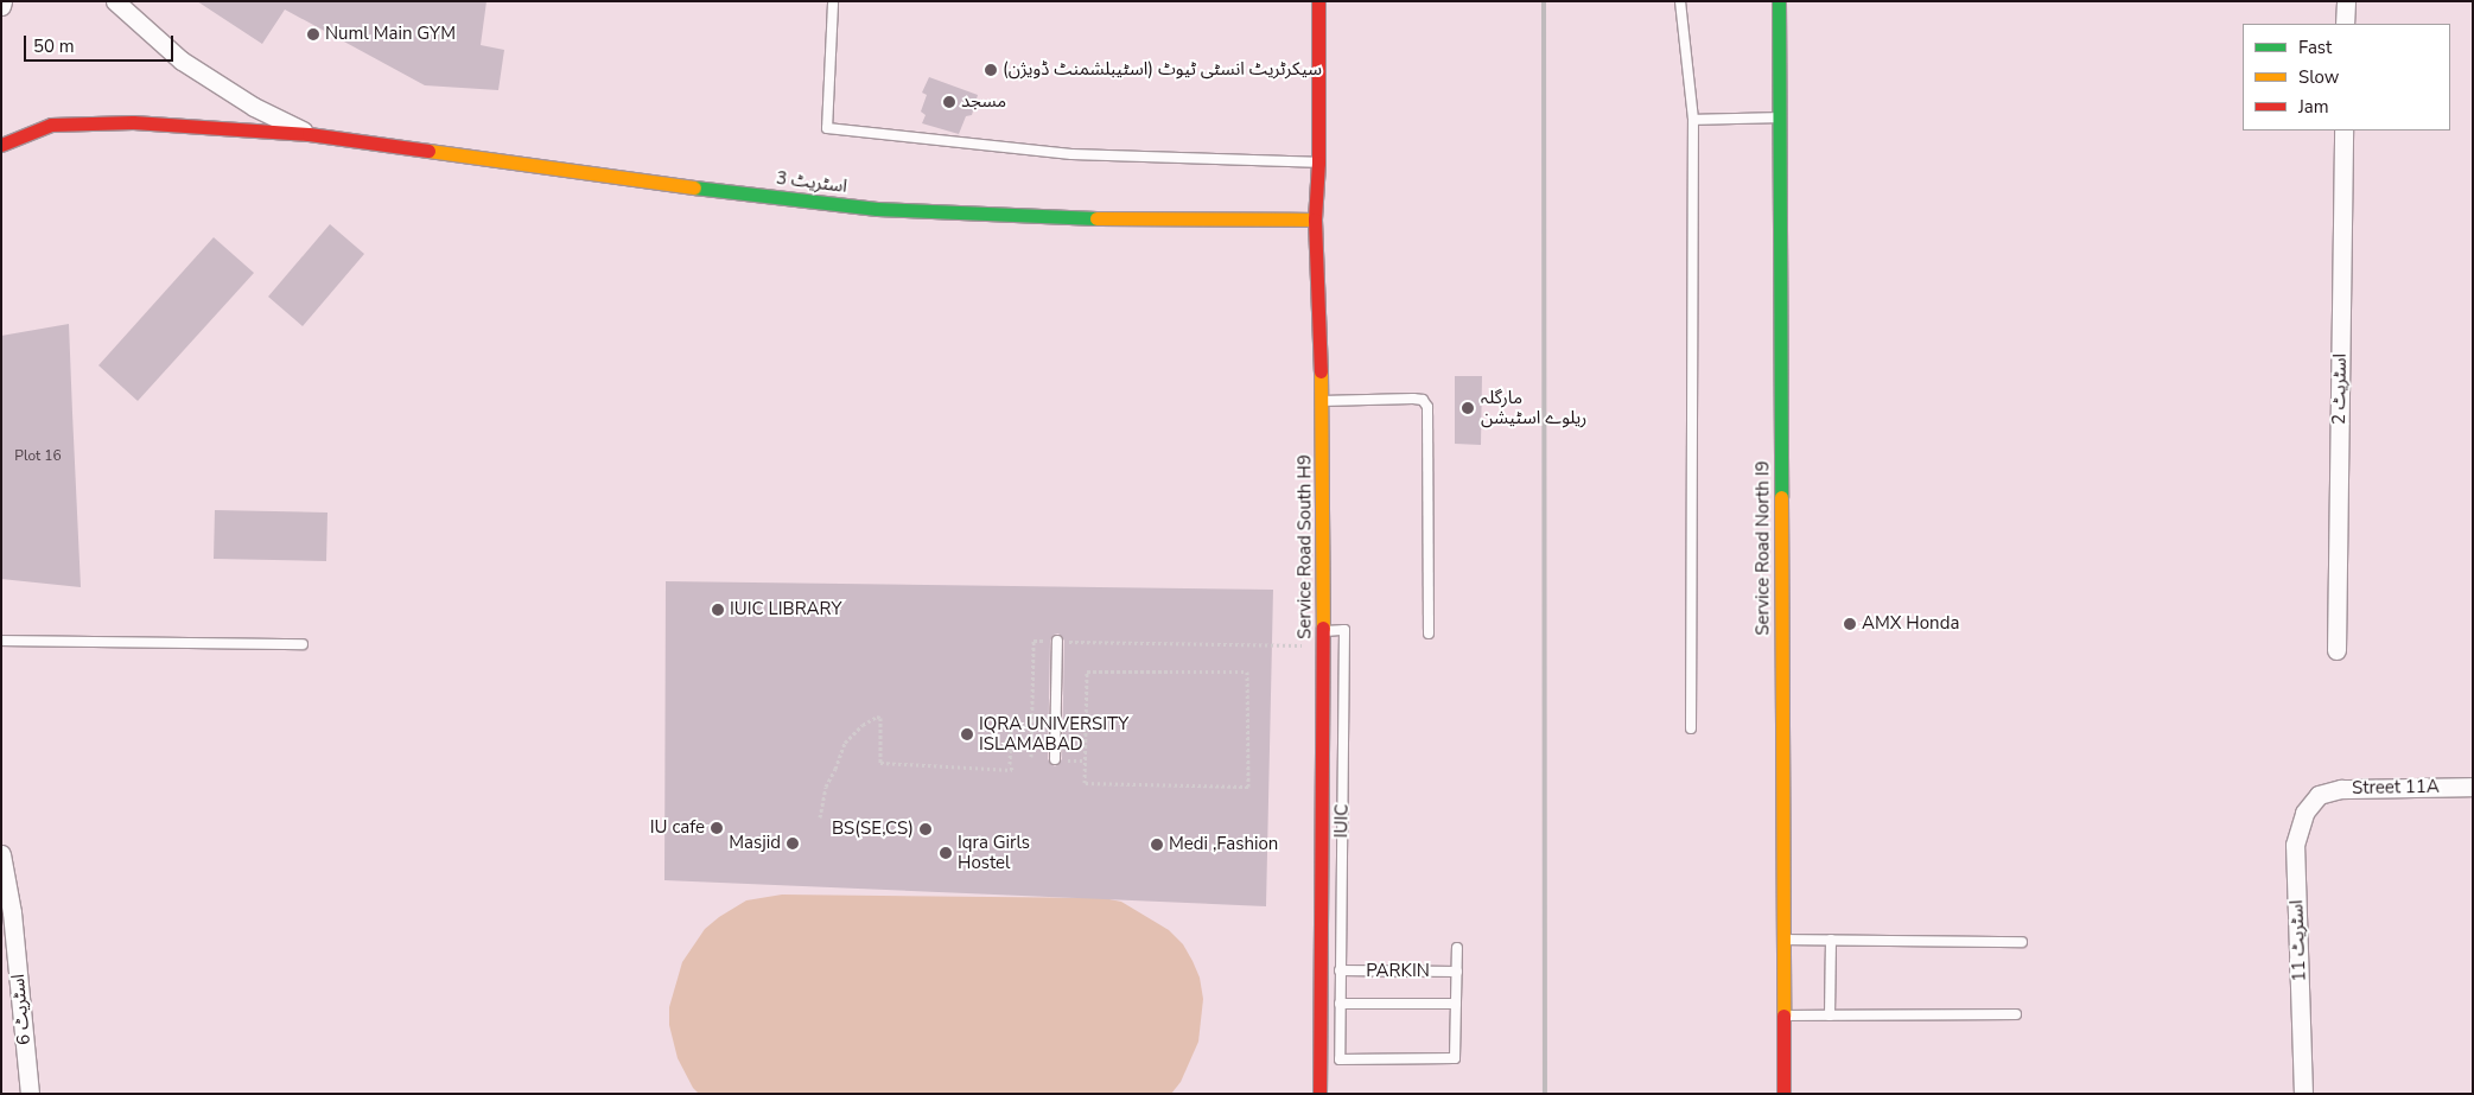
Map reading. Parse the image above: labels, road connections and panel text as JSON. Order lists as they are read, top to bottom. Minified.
{"streets":{"street":["اسٹریٹ 3","اسٹریٹ 2","Service Road South H9","Service Road North I9","Street 11A","اسٹریٹ 11","اسٹریٹ 6"],"lane":["IUIC","PARKIN"]},"crossings":[["اسٹریٹ 3","Service Road South H9"],["Service Road South H9","IUIC"],["Street 11A","اسٹریٹ 11"],["IUIC","PARKIN"]],"places":["Numl Main GYM","سیکرٹریٹ انسٹی ٹیوٹ (اسٹیبلشمنٹ ڈویژن)","مسجد","مارگلہ ریلوے اسٹیشن","IUIC LIBRARY","AMX Honda","IQRA UNIVERSITY ISLAMABAD","IU cafe","BS(SE,CS)","Masjid","Medi ,Fashion","Iqra Girls Hostel"],"house_numbers":["Plot 16"],"legend":["Fast","Slow","Jam"],"scale_bar":"50 m"}
